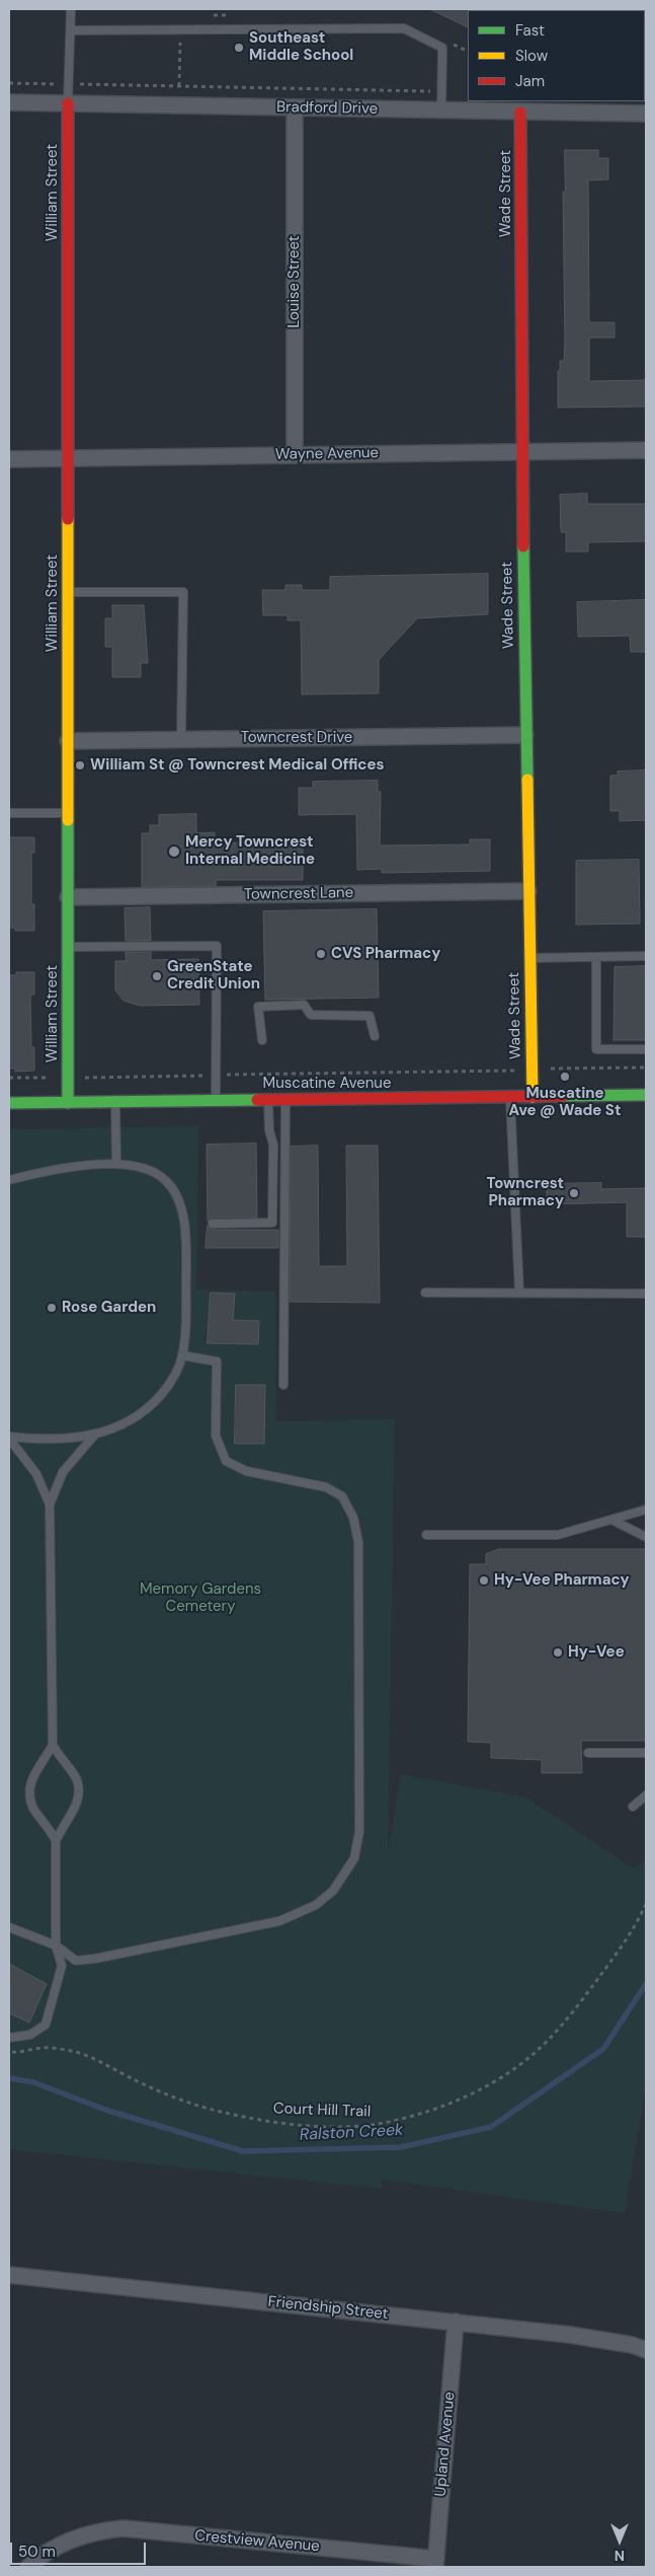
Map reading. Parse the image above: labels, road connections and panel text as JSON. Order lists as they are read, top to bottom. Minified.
{"streets":{"street":["Bradford Drive","William Street","Wade Street","Louise Street","Wayne Avenue","Towncrest Drive","Towncrest Lane","Muscatine Avenue","Friendship Street","Upland Avenue","Crestview Avenue"],"path":["Court Hill Trail"]},"crossings":[["Bradford Drive","William Street"],["Bradford Drive","Wade Street"],["Bradford Drive","Louise Street"],["William Street","Wayne Avenue"],["William Street","Towncrest Drive"],["William Street","Towncrest Lane"],["William Street","Muscatine Avenue"],["Wade Street","Wayne Avenue"],["Wade Street","Towncrest Drive"],["Wade Street","Towncrest Lane"],["Wade Street","Muscatine Avenue"],["Louise Street","Wayne Avenue"],["Friendship Street","Upland Avenue"],["Upland Avenue","Crestview Avenue"]],"water":["Ralston Creek"],"parks":["Memory Gardens Cemetery"],"places":["Southeast Middle School","William St @ Towncrest Medical Offices","Mercy Towncrest Internal Medicine","CVS Pharmacy","GreenState Credit Union","Muscatine Ave @ Wade St","Towncrest Pharmacy","Rose Garden","Hy-Vee Pharmacy","Hy-Vee"],"legend":["Fast","Slow","Jam"],"scale_bar":"50 m","north":"bottom"}
